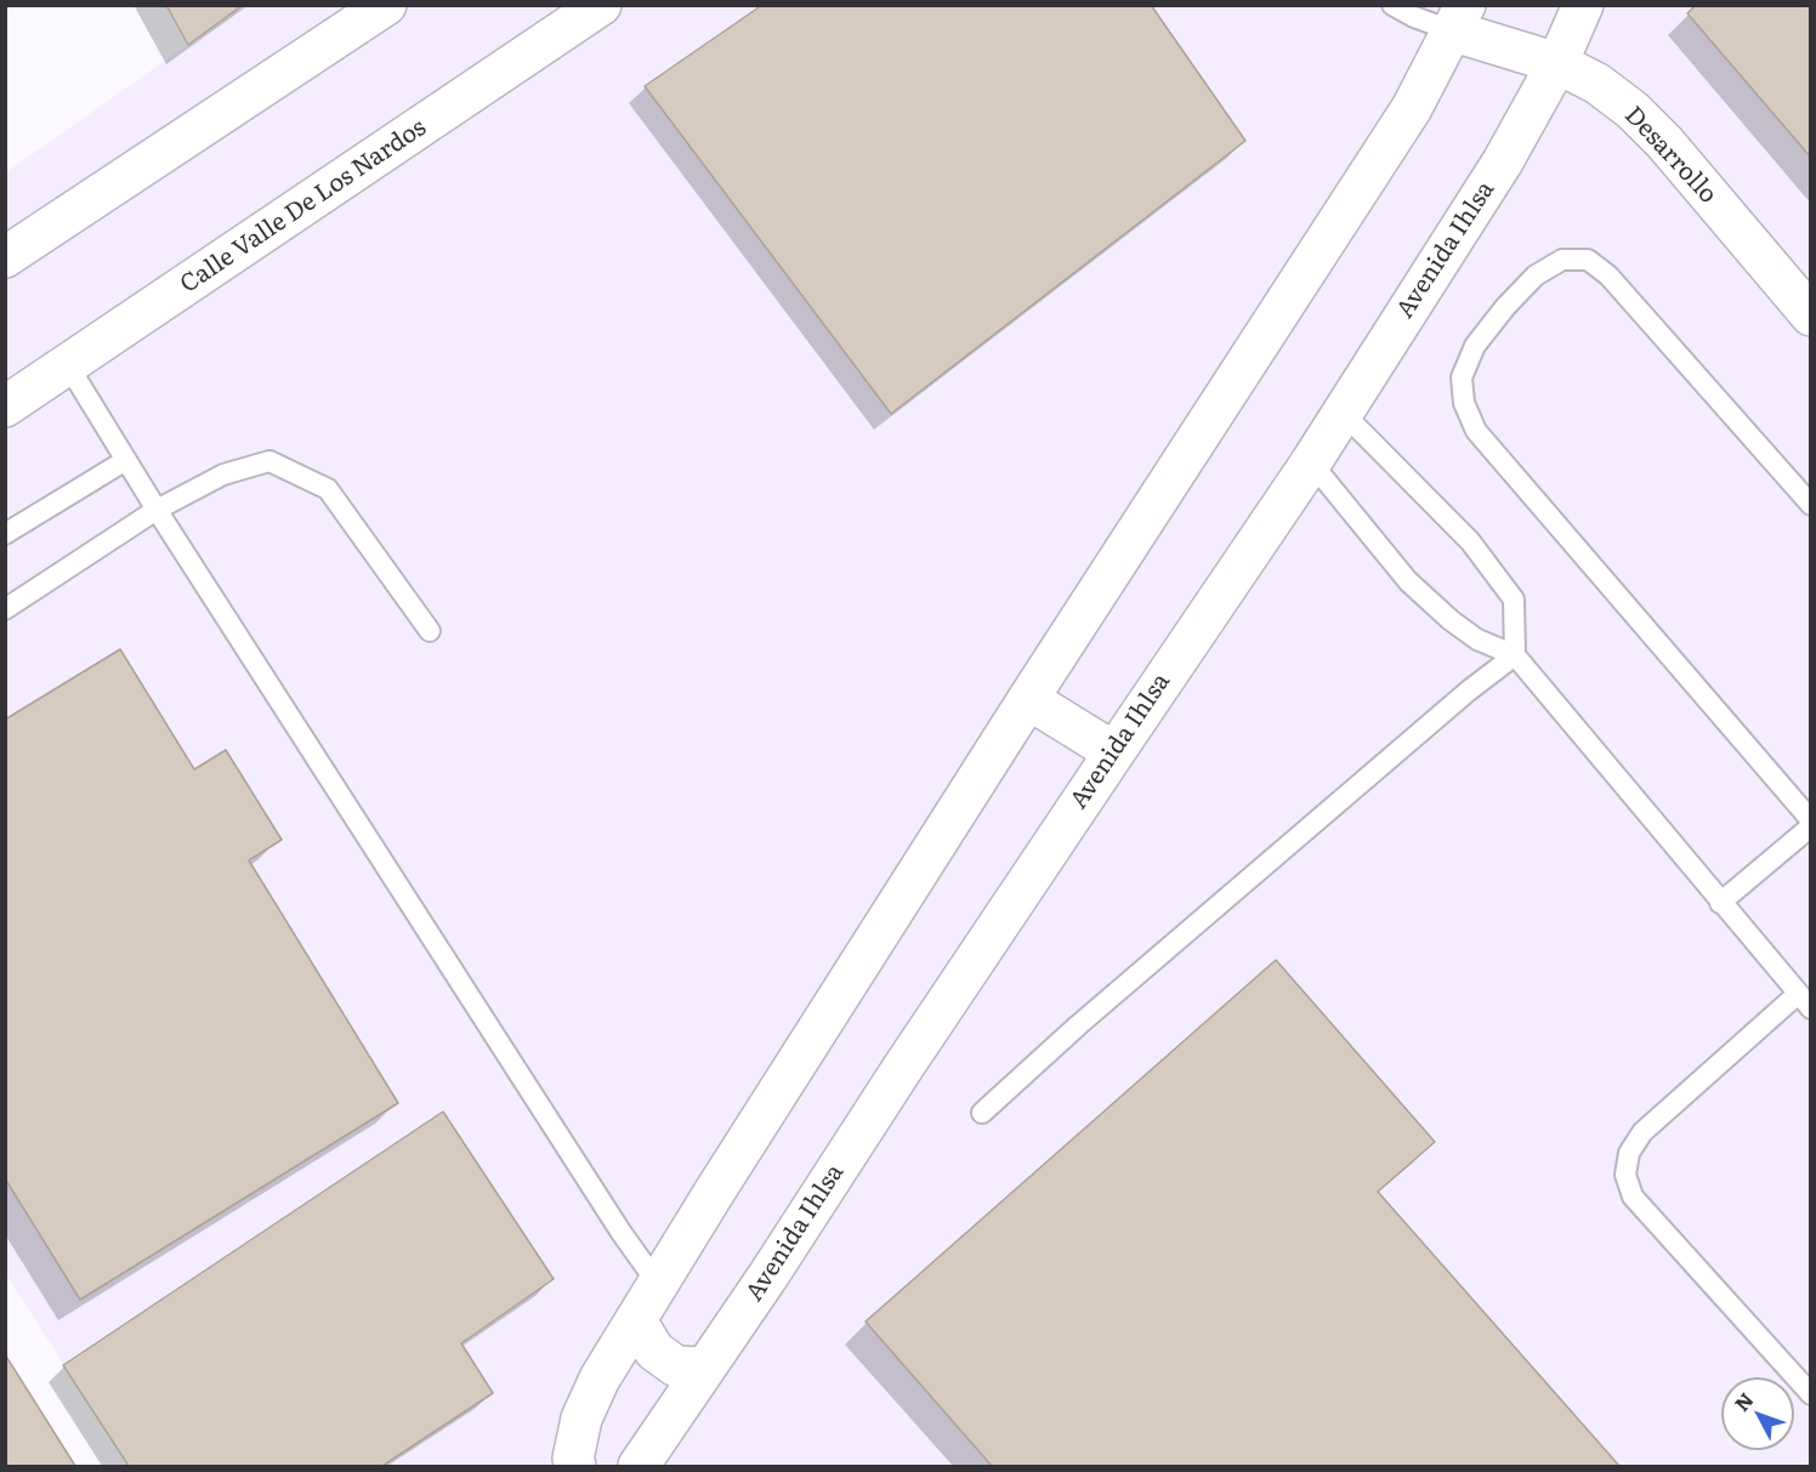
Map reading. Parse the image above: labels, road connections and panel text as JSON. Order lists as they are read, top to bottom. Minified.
{"streets":{"street":["Desarrollo","Calle Valle De Los Nardos","Avenida Ihlsa"]},"crossings":[["Desarrollo","Avenida Ihlsa"]],"north":"top left"}
